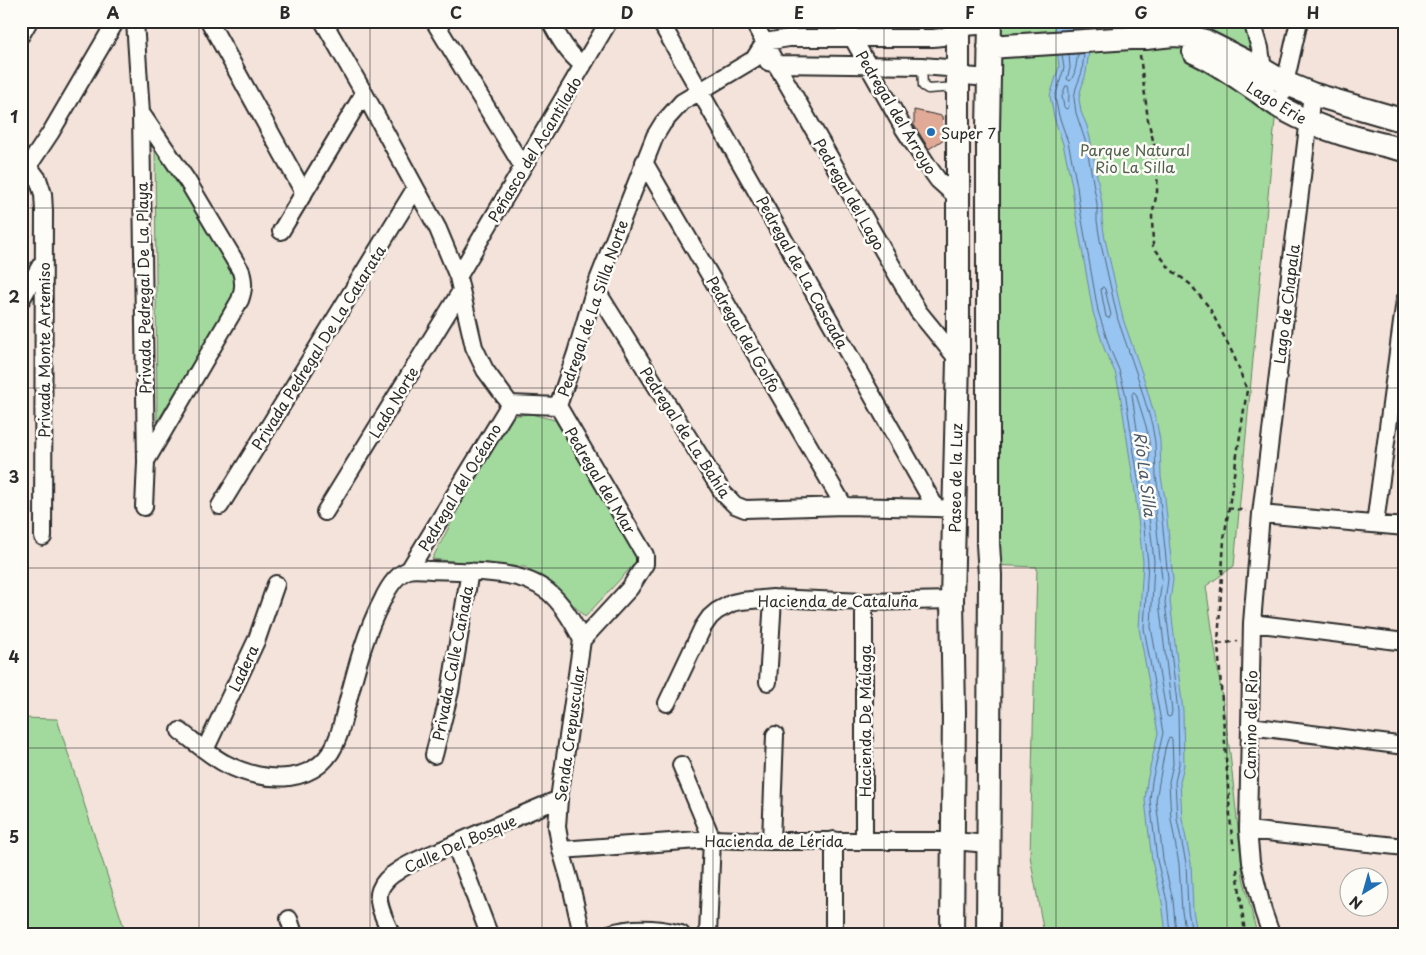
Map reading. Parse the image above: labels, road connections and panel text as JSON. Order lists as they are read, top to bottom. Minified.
{"streets":{"street":["Lago Erie","Pedregal del Arroyo","Peñasco del Acantilado","Pedregal del Lago","Pedregal de La Cascada","Privada Pedregal De La Playa","Lago de Chapala","Pedregal de La Silla Norte","Pedregal del Golfo","Privada Pedregal De La Catarata","Privada Monte Artemiso","Lado Norte","Pedregal de La Bahía","Paseo de la Luz","Pedregal del Mar","Pedregal del Océano","Hacienda de Cataluña","Privada Calle Cañada","Ladera","Hacienda De Málaga","Camino del Río","Senda Crepuscular","Hacienda de Lérida","Calle Del Bosque"]},"crossings":[["Lago Erie","Lago de Chapala"],["Pedregal del Arroyo","Paseo de la Luz"],["Peñasco del Acantilado","Lado Norte"],["Pedregal del Lago","Pedregal de La Silla Norte"],["Pedregal del Lago","Paseo de la Luz"],["Pedregal de La Cascada","Pedregal de La Silla Norte"],["Pedregal de La Cascada","Pedregal de La Bahía"],["Pedregal de La Cascada","Paseo de la Luz"],["Lago de Chapala","Camino del Río"],["Pedregal de La Silla Norte","Pedregal del Golfo"],["Pedregal de La Silla Norte","Pedregal de La Bahía"],["Pedregal de La Silla Norte","Pedregal del Mar"],["Pedregal de La Silla Norte","Pedregal del Océano"],["Pedregal del Golfo","Pedregal de La Bahía"],["Pedregal de La Bahía","Paseo de la Luz"],["Paseo de la Luz","Hacienda de Cataluña"],["Paseo de la Luz","Hacienda de Lérida"],["Pedregal del Mar","Pedregal del Océano"],["Pedregal del Mar","Senda Crepuscular"],["Pedregal del Océano","Privada Calle Cañada"],["Pedregal del Océano","Ladera"],["Pedregal del Océano","Senda Crepuscular"],["Hacienda de Cataluña","Hacienda De Málaga"],["Hacienda De Málaga","Hacienda de Lérida"],["Senda Crepuscular","Hacienda de Lérida"],["Senda Crepuscular","Calle Del Bosque"]],"water":["Río La Silla"],"parks":["Parque Natural Rio La Silla"],"places":["Super 7"],"north":"bottom left","grid":{"columns":["A","B","C","D","E","F","G","H"],"rows":["1","2","3","4","5"]}}
